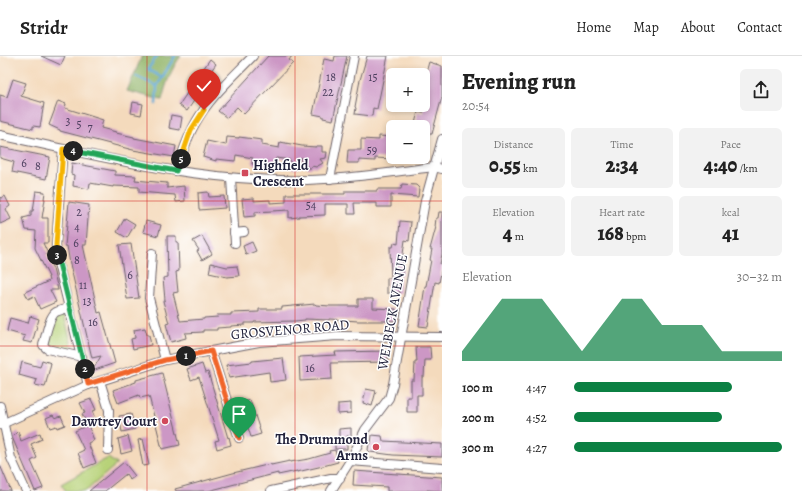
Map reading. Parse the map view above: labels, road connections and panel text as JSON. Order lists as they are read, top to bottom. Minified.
{"streets":{"street":["WELBECK AVENUE","GROSVENOR ROAD"]},"crossings":[["WELBECK AVENUE","GROSVENOR ROAD"]],"places":{"transit":["Highfield Crescent"],"other":["Dawtrey Court","The Drummond Arms"]},"house_numbers":["18","15","22","3","5","7","59","6","8","54","2","4","6","8","6","11","13","16","16"],"page":{"header":"Stridr","nav":["Home","Map","About","Contact"],"heading":["Evening run","20:54"],"map_buttons":["+","−"],"stats":[["Distance","0.55 km"],["Time","2:34"],["Pace","4:40 /km"],["Elevation","4 m"],["Heart rate","168 bpm"],["kcal","41"]],"pins":["4","5","3","1","2"],"chart":["Elevation","30–32 m"],"list":[{"name":"100 m","note":"4:47"},{"name":"200 m","note":"4:52"},{"name":"300 m","note":"4:27"}]}}
